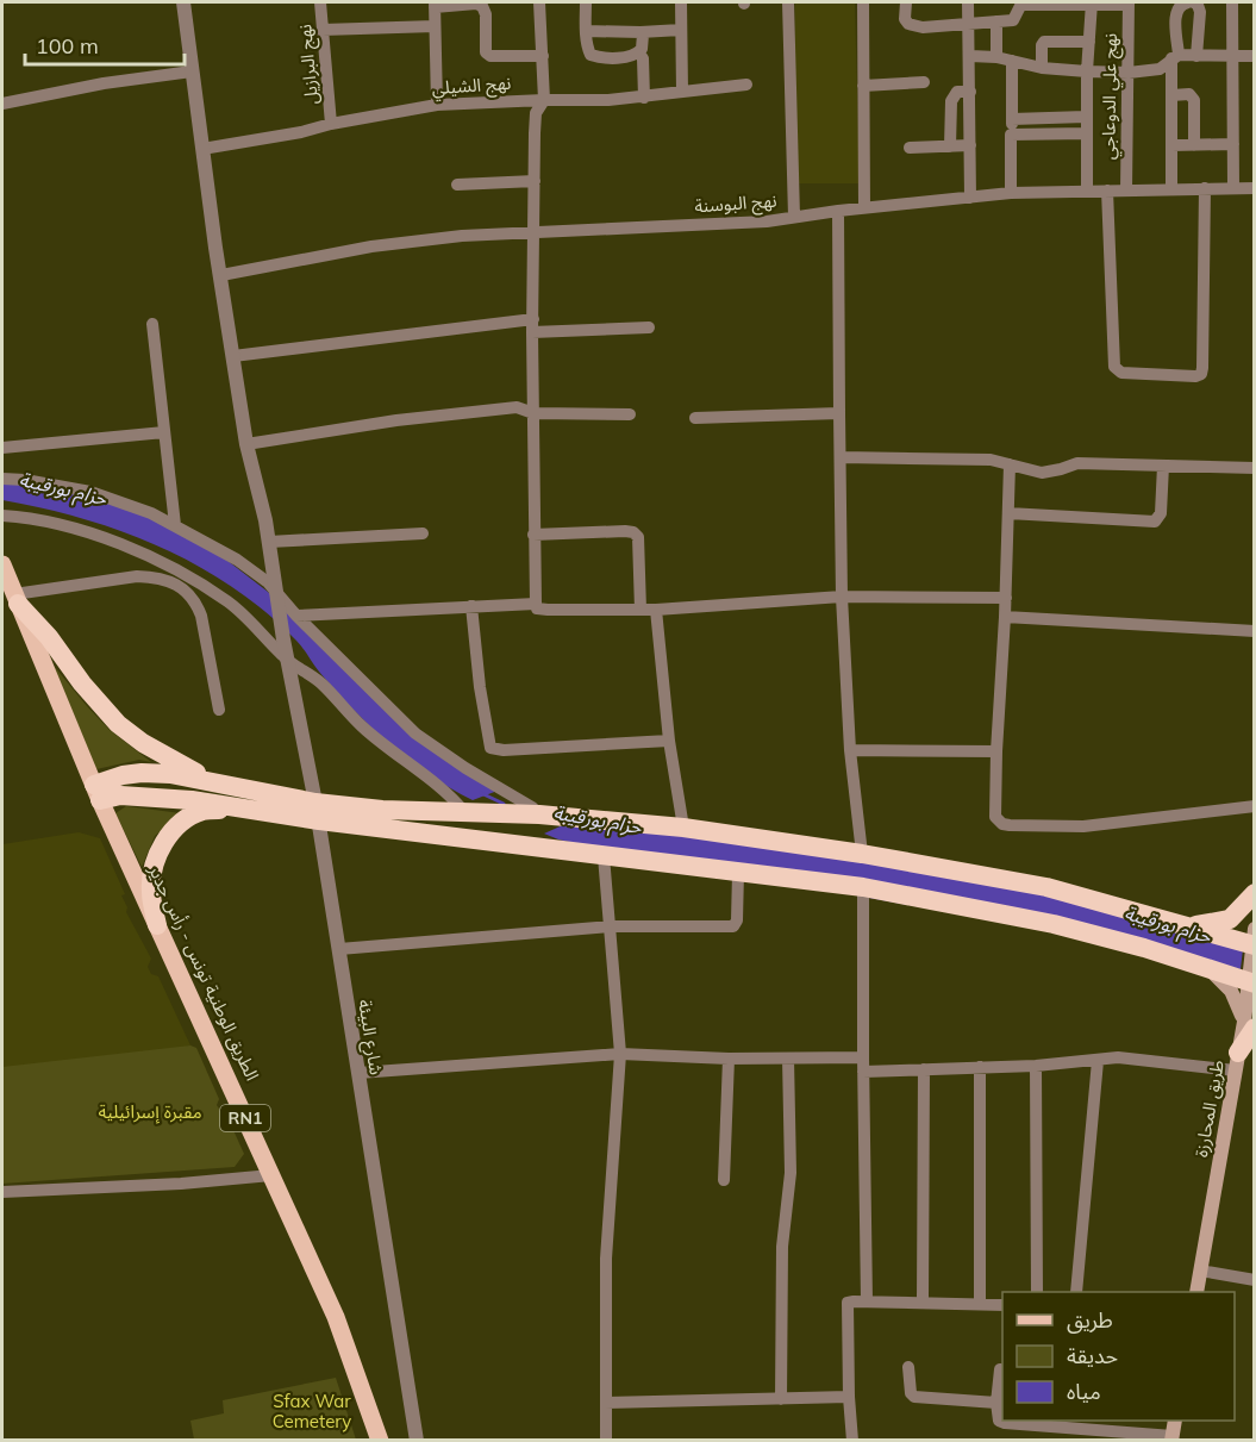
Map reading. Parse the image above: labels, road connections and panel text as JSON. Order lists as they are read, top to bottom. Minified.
{"streets":{"main road":["الطريق الوطنية تونس - رأس جدير","طريق المحارزة","RN1"],"street":["نهج البرازيل","نهج الشيلي","نهج علي الدوعاجي","نهج البوسنة","شارع البيئة"]},"crossings":[["نهج البرازيل","نهج الشيلي"],["نهج الشيلي","شارع البيئة"],["نهج علي الدوعاجي","نهج البوسنة"],["نهج البوسنة","شارع البيئة"]],"water":["حزام بورقيبة"],"parks":["مقبرة إسرائيلية","Sfax War Cemetery"],"legend":["طريق","حديقة","مياه"],"scale_bar":"100 m"}
